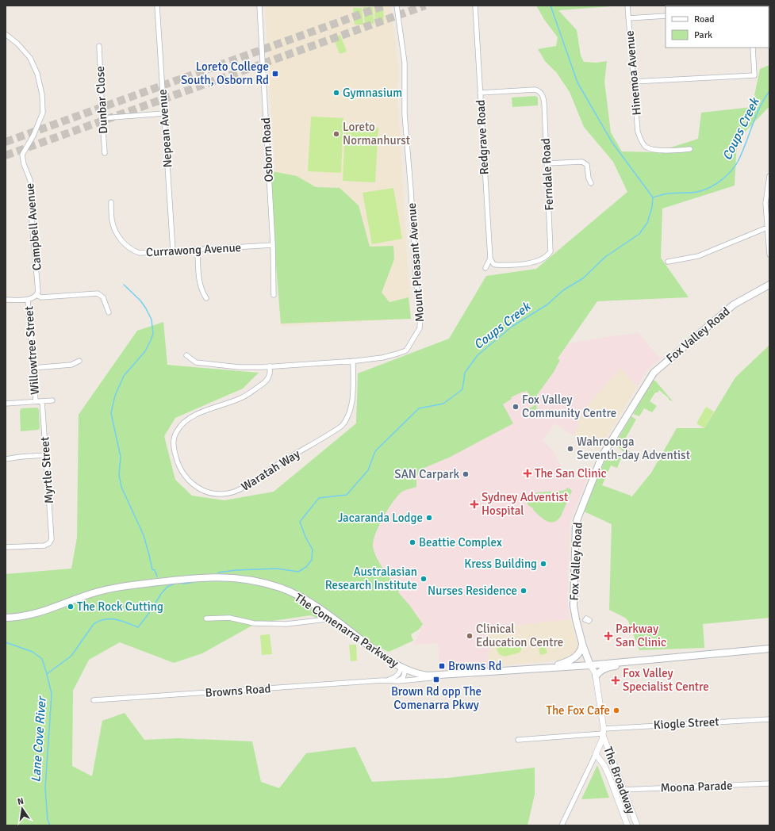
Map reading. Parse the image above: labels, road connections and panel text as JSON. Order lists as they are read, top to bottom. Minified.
{"streets":{"main road":["Fox Valley Road","The Comenarra Parkway"],"street":["Hinemoa Avenue","Dunbar Close","Nepean Avenue","Redgrave Road","Osborn Road","Ferndale Road","Campbell Avenue","Currawong Avenue","Mount Pleasant Avenue","Willowtree Street","Myrtle Street","Waratah Way","Browns Road","Kiogle Street","The Broadway","Moona Parade"]},"crossings":[["Nepean Avenue","Currawong Avenue"],["Redgrave Road","Ferndale Road"],["Osborn Road","Currawong Avenue"],["Mount Pleasant Avenue","Waratah Way"],["Fox Valley Road","The Comenarra Parkway"],["Fox Valley Road","Kiogle Street"],["Fox Valley Road","The Broadway"],["The Comenarra Parkway","Browns Road"],["Kiogle Street","The Broadway"],["The Broadway","Moona Parade"]],"water":["Coups Creek","Lane Cove River"],"places":{"transit":["Loreto College South, Osborn Rd","Browns Rd","Brown Rd opp The Comenarra Pkwy"],"other":["Gymnasium","Loreto Normanhurst","Fox Valley Community Centre","Wahroonga Seventh-day Adventist","SAN Carpark","Jacaranda Lodge","Beattie Complex","Kress Building","Australasian Research Institute","Nurses Residence","The Rock Cutting","Clinical Education Centre","The Fox Cafe"],"health":["The San Clinic","Sydney Adventist Hospital","Parkway San Clinic","Fox Valley Specialist Centre"]},"legend":["Road","Park"],"north":"top"}
